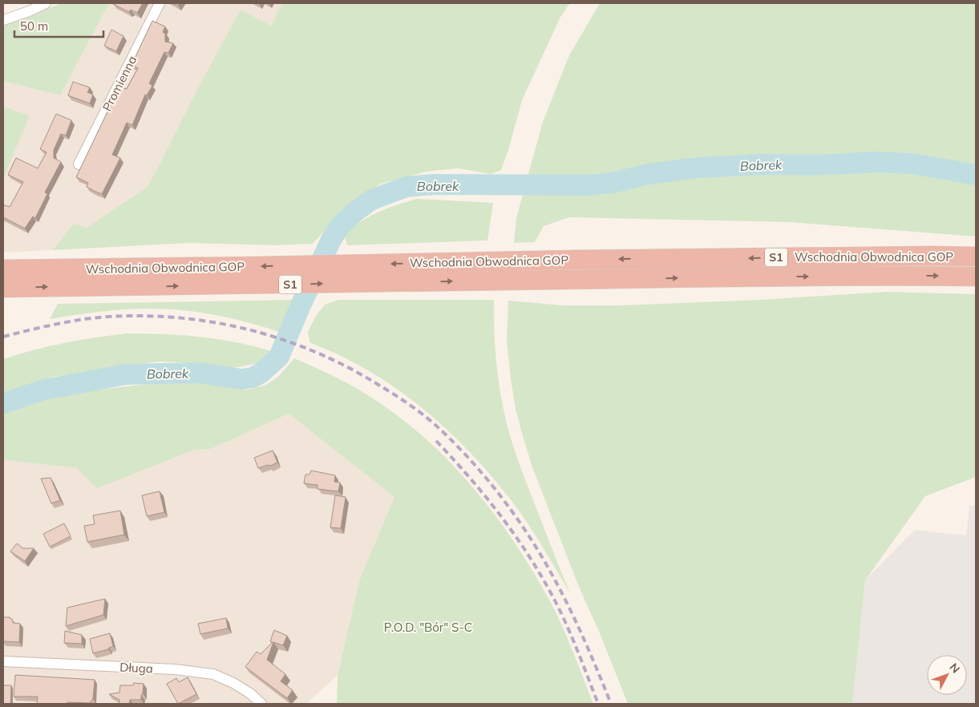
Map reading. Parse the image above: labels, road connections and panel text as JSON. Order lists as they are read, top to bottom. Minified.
{"streets":{"highway":["Wschodnia Obwodnica GOP","S1"],"street":["Promienna","Długa"]},"water":["Bobrek"],"parks":["P.O.D. \"Bór\" S-C"],"scale_bar":"50 m","north":"top right"}
